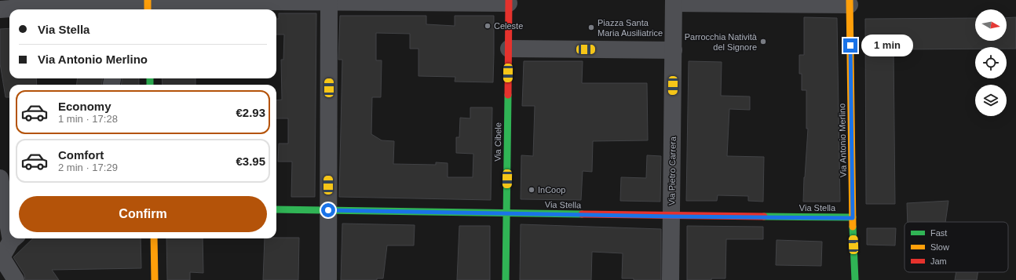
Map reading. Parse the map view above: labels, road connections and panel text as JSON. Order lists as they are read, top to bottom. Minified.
{"streets":{"street":["Via Antonio Merlino","Via Cibele","Via Pietro Carrera","Via Stella"]},"crossings":[["Via Antonio Merlino","Via Stella"],["Via Cibele","Via Stella"],["Via Pietro Carrera","Via Stella"]],"places":["Celeste","Piazza Santa Maria Ausiliatrice","Parrocchia Natività del Signore","InCoop"],"legend":["Fast","Slow","Jam"],"north":"right","page":{"banner":["Via Stella","Via Antonio Merlino"],"bubble":"1 min","list":[{"name":"Economy","note":"1 min · 17:28","value":"€2.93"},{"name":"Comfort","note":"2 min · 17:29","value":"€3.95"}],"buttons":"Confirm"}}
